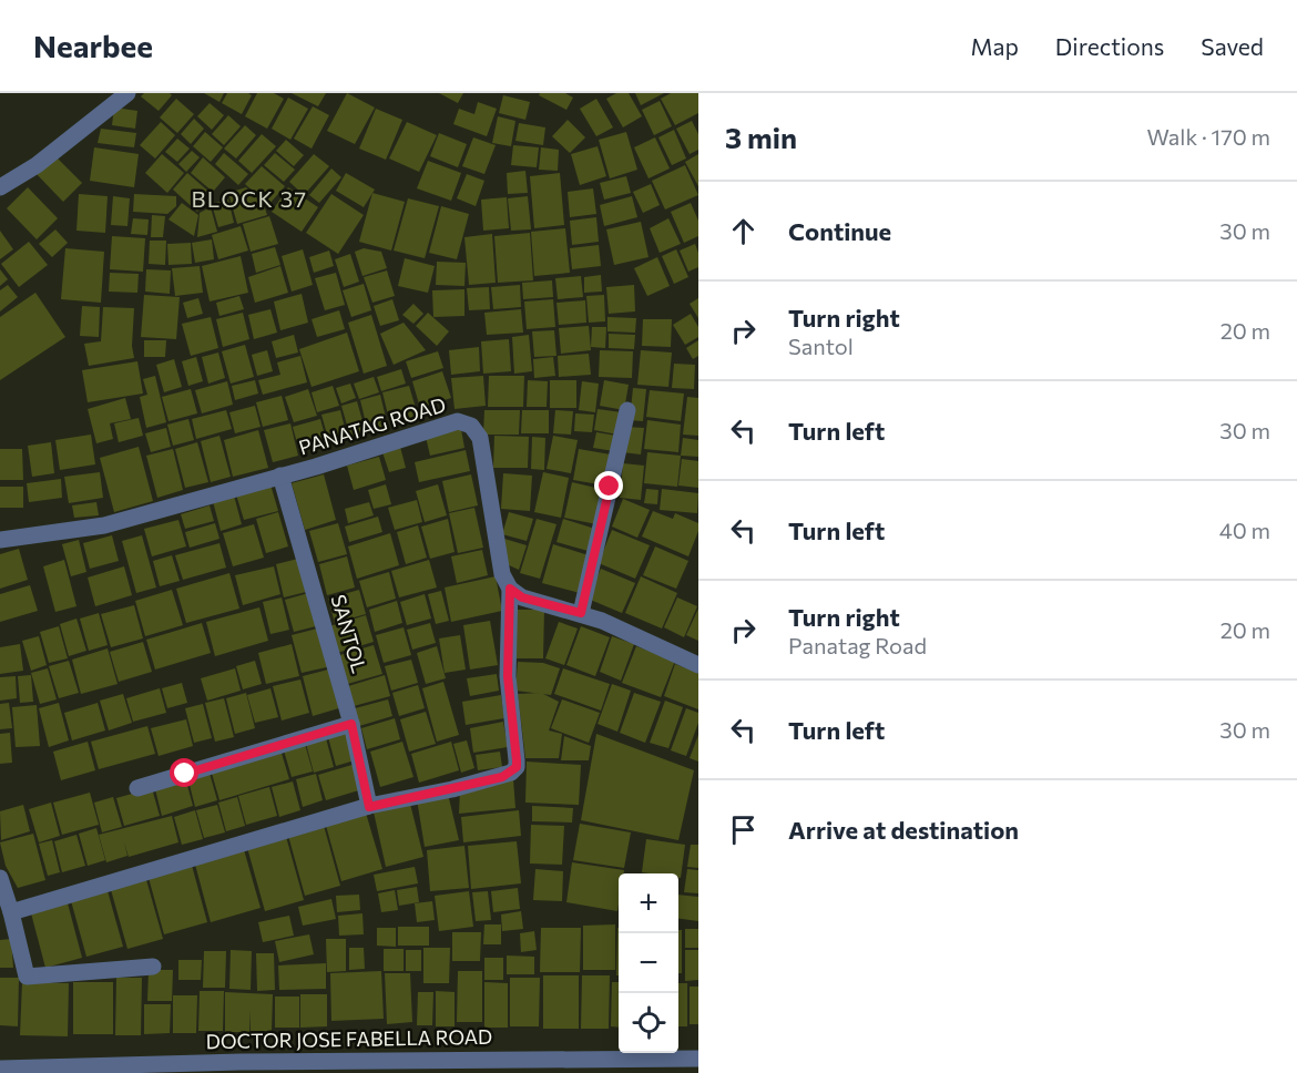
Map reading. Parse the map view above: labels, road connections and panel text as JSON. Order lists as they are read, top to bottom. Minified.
{"streets":{"street":["PANATAG ROAD","SANTOL","DOCTOR JOSE FABELLA ROAD"]},"crossings":[["PANATAG ROAD","SANTOL"]],"districts":["BLOCK 37"],"page":{"header":"Nearbee","nav":["Map","Directions","Saved"],"heading":["3 min","Walk · 170 m"],"list":[["Continue","30 m"],["Turn right","Santol","20 m"],["Turn left","30 m"],["Turn left","40 m"],["Turn right","Panatag Road","20 m"],["Turn left","30 m"],"Arrive at destination"],"map_buttons":["+","−"]}}
